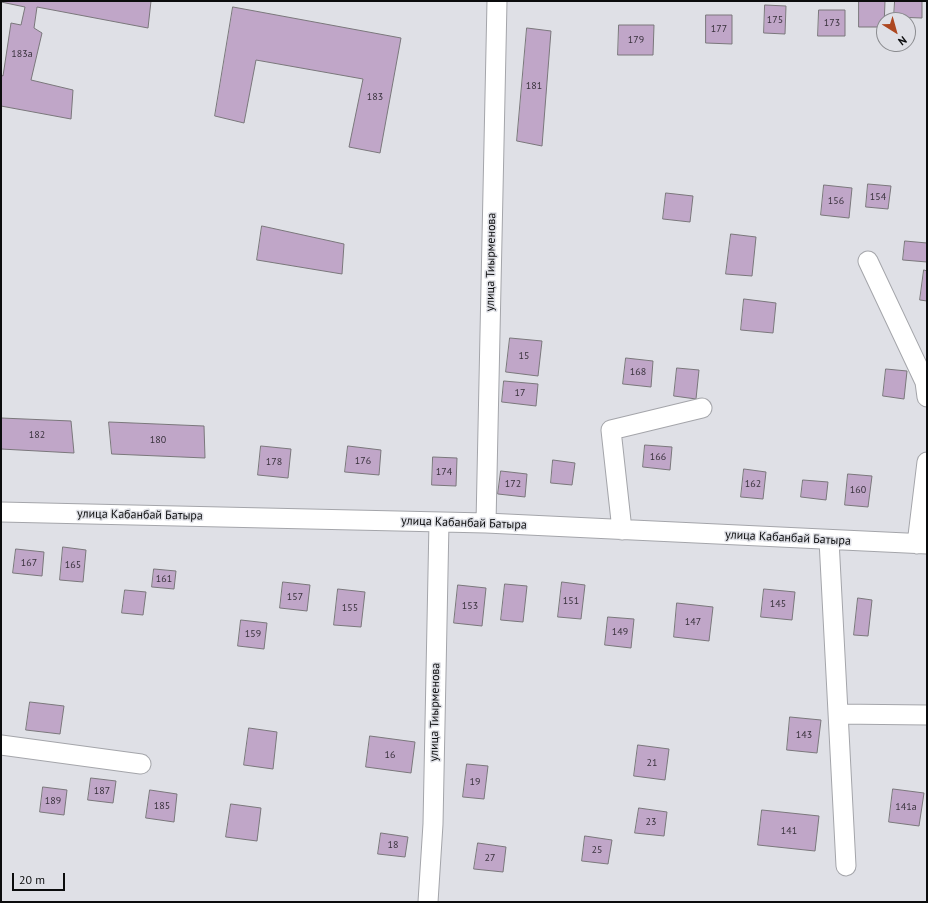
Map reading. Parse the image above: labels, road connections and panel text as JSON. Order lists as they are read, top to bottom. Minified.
{"streets":{"street":["улица Тиырменова","улица Кабанбай Батыра"]},"crossings":[["улица Тиырменова","улица Кабанбай Батыра"]],"house_numbers":["175","173","177","179","183а","181","183","154","156","15","168","17","182","180","166","176","178","174","172","162","160","167","165","161","157","151","145","153","155","147","149","159","143","16","21","19","187","189","185","141а","23","141","18","25","27"],"scale_bar":"20 m","north":"bottom right"}
